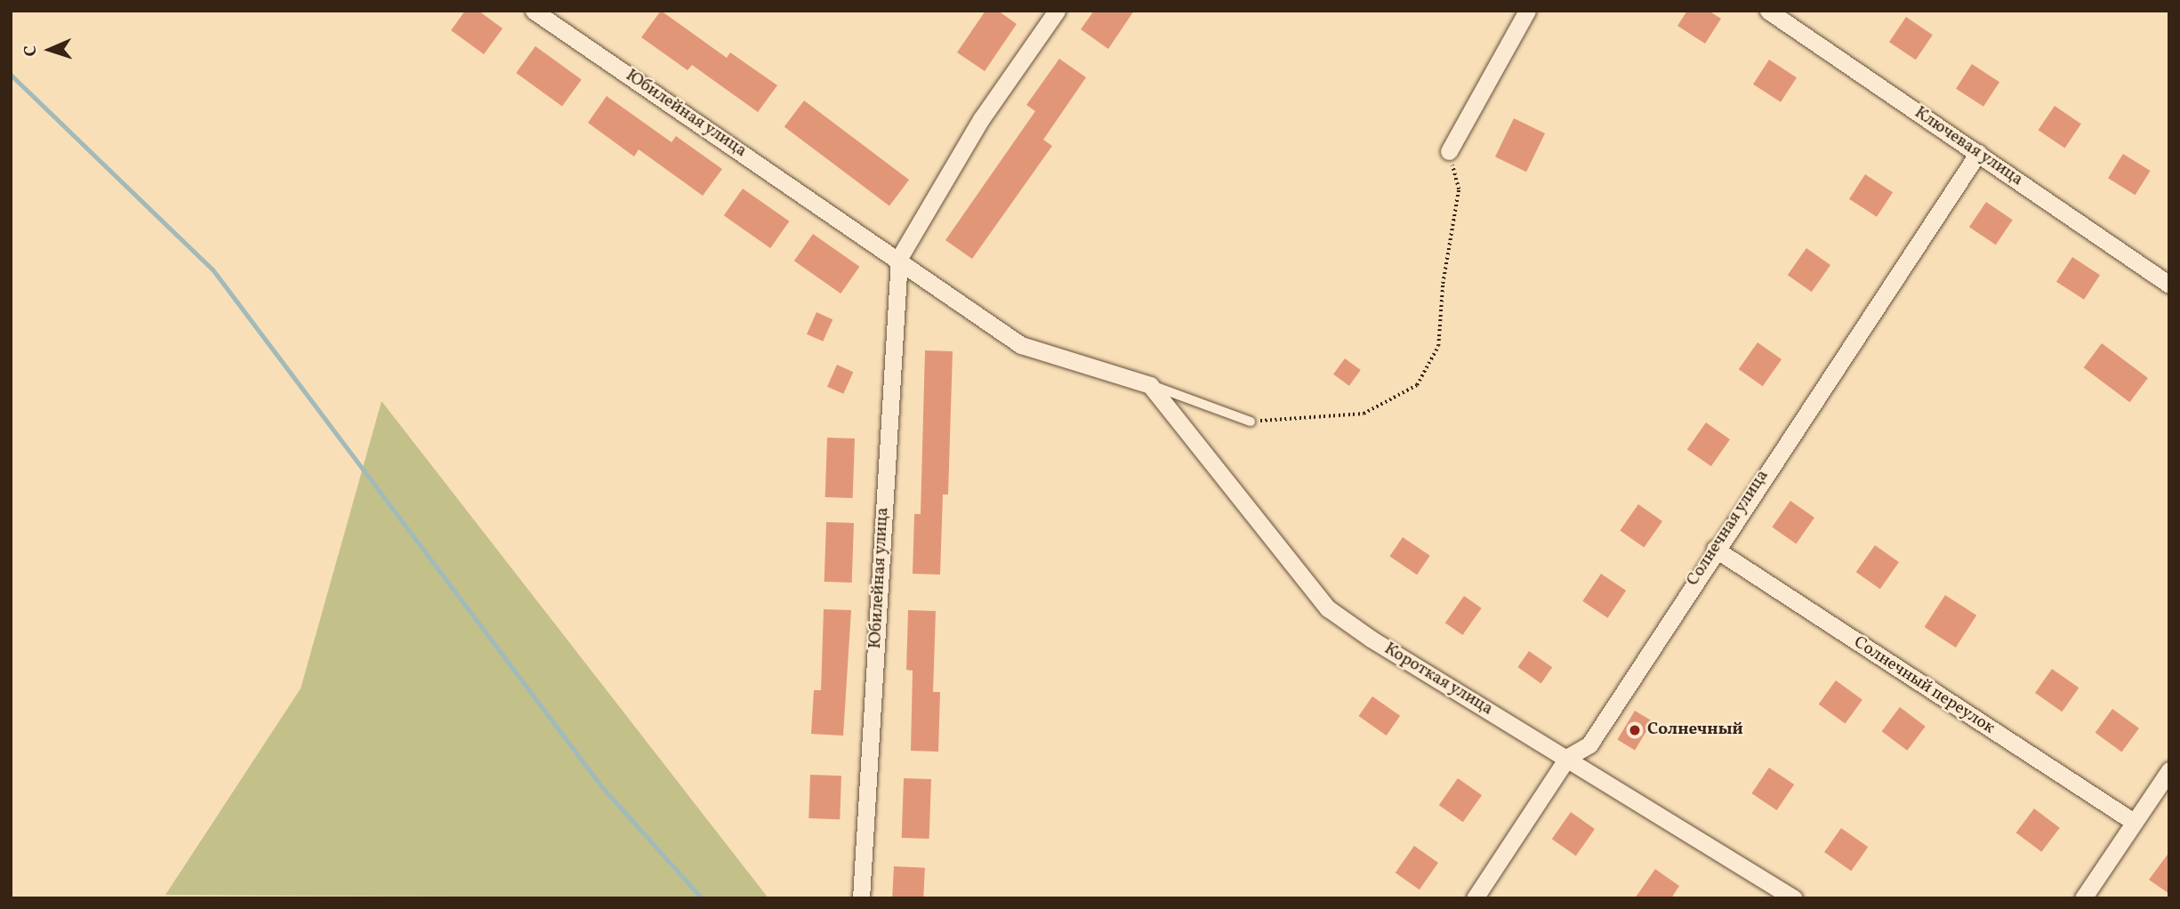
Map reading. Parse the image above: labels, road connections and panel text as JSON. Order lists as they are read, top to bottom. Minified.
{"streets":{"street":["Юбилейная улица","Ключевая улица","Солнечная улица","Короткая улица","Солнечный переулок"]},"crossings":[["Юбилейная улица","Короткая улица"],["Ключевая улица","Солнечная улица"],["Солнечная улица","Короткая улица"],["Солнечная улица","Солнечный переулок"]],"places":["Солнечный"],"north":"left"}
